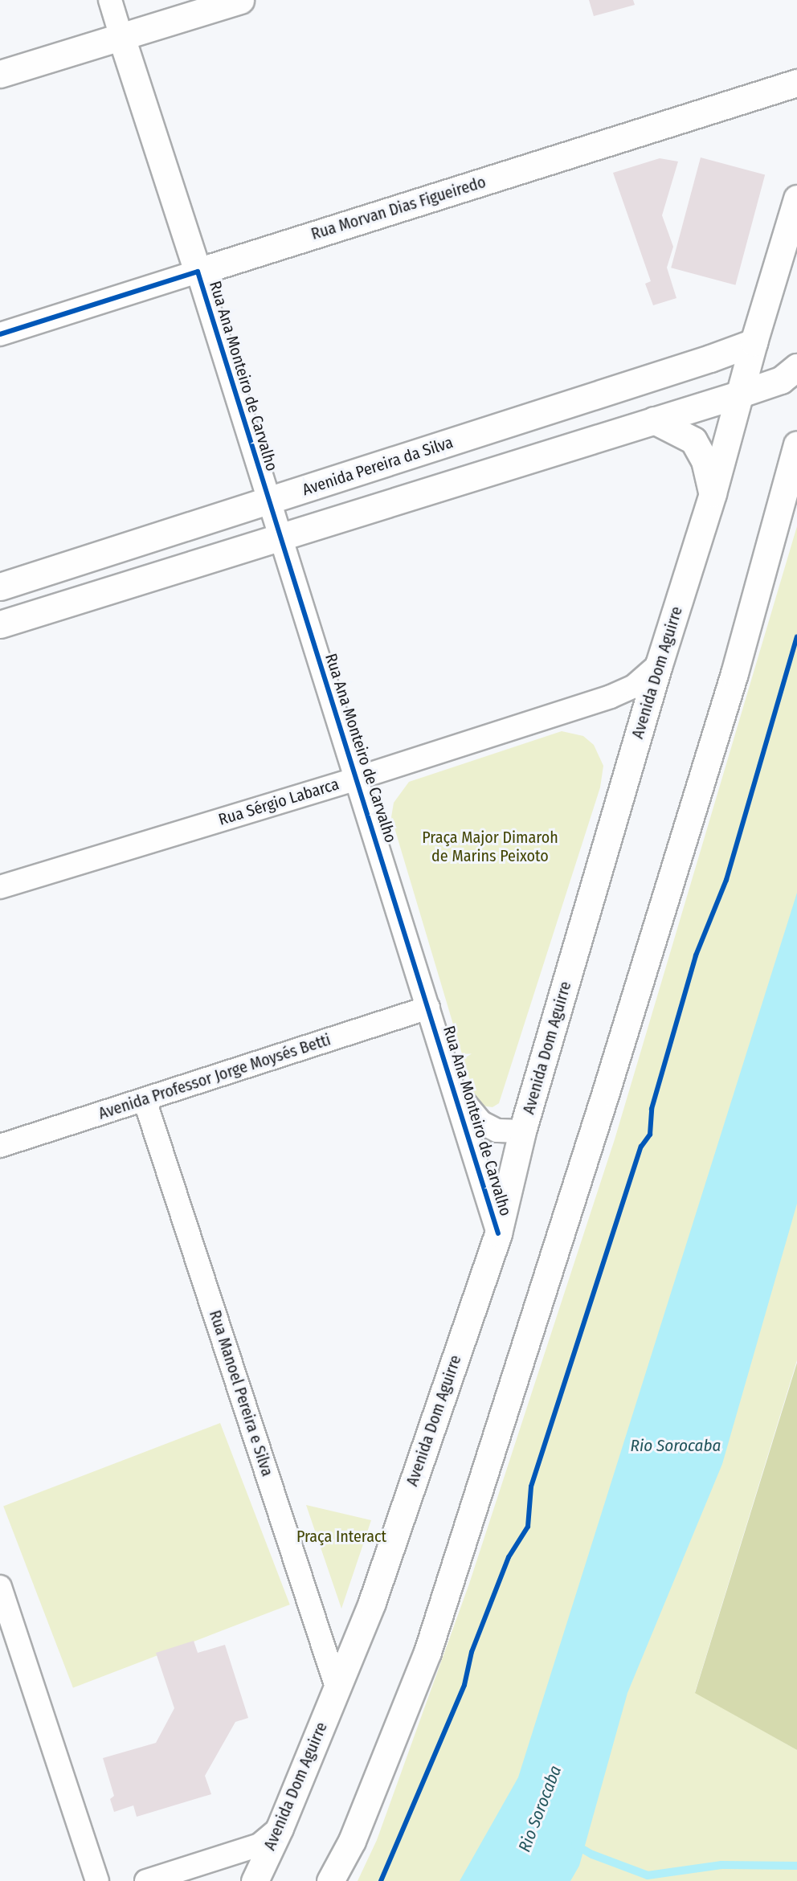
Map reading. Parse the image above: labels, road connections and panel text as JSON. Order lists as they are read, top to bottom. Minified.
{"streets":{"main road":["Rua Morvan Dias Figueiredo","Rua Ana Monteiro de Carvalho","Avenida Pereira da Silva","Avenida Dom Aguirre"],"street":["Rua Sérgio Labarca","Avenida Professor Jorge Moysés Betti","Rua Manoel Pereira e Silva"]},"crossings":[["Rua Morvan Dias Figueiredo","Rua Ana Monteiro de Carvalho"],["Rua Ana Monteiro de Carvalho","Avenida Pereira da Silva"],["Rua Ana Monteiro de Carvalho","Avenida Dom Aguirre"],["Rua Ana Monteiro de Carvalho","Rua Sérgio Labarca"],["Rua Ana Monteiro de Carvalho","Avenida Professor Jorge Moysés Betti"],["Avenida Pereira da Silva","Avenida Dom Aguirre"],["Avenida Dom Aguirre","Rua Sérgio Labarca"],["Avenida Dom Aguirre","Rua Manoel Pereira e Silva"],["Avenida Professor Jorge Moysés Betti","Rua Manoel Pereira e Silva"]],"water":["Rio Sorocaba"],"parks":["Praça Major Dimaroh de Marins Peixoto","Praça Interact"]}
